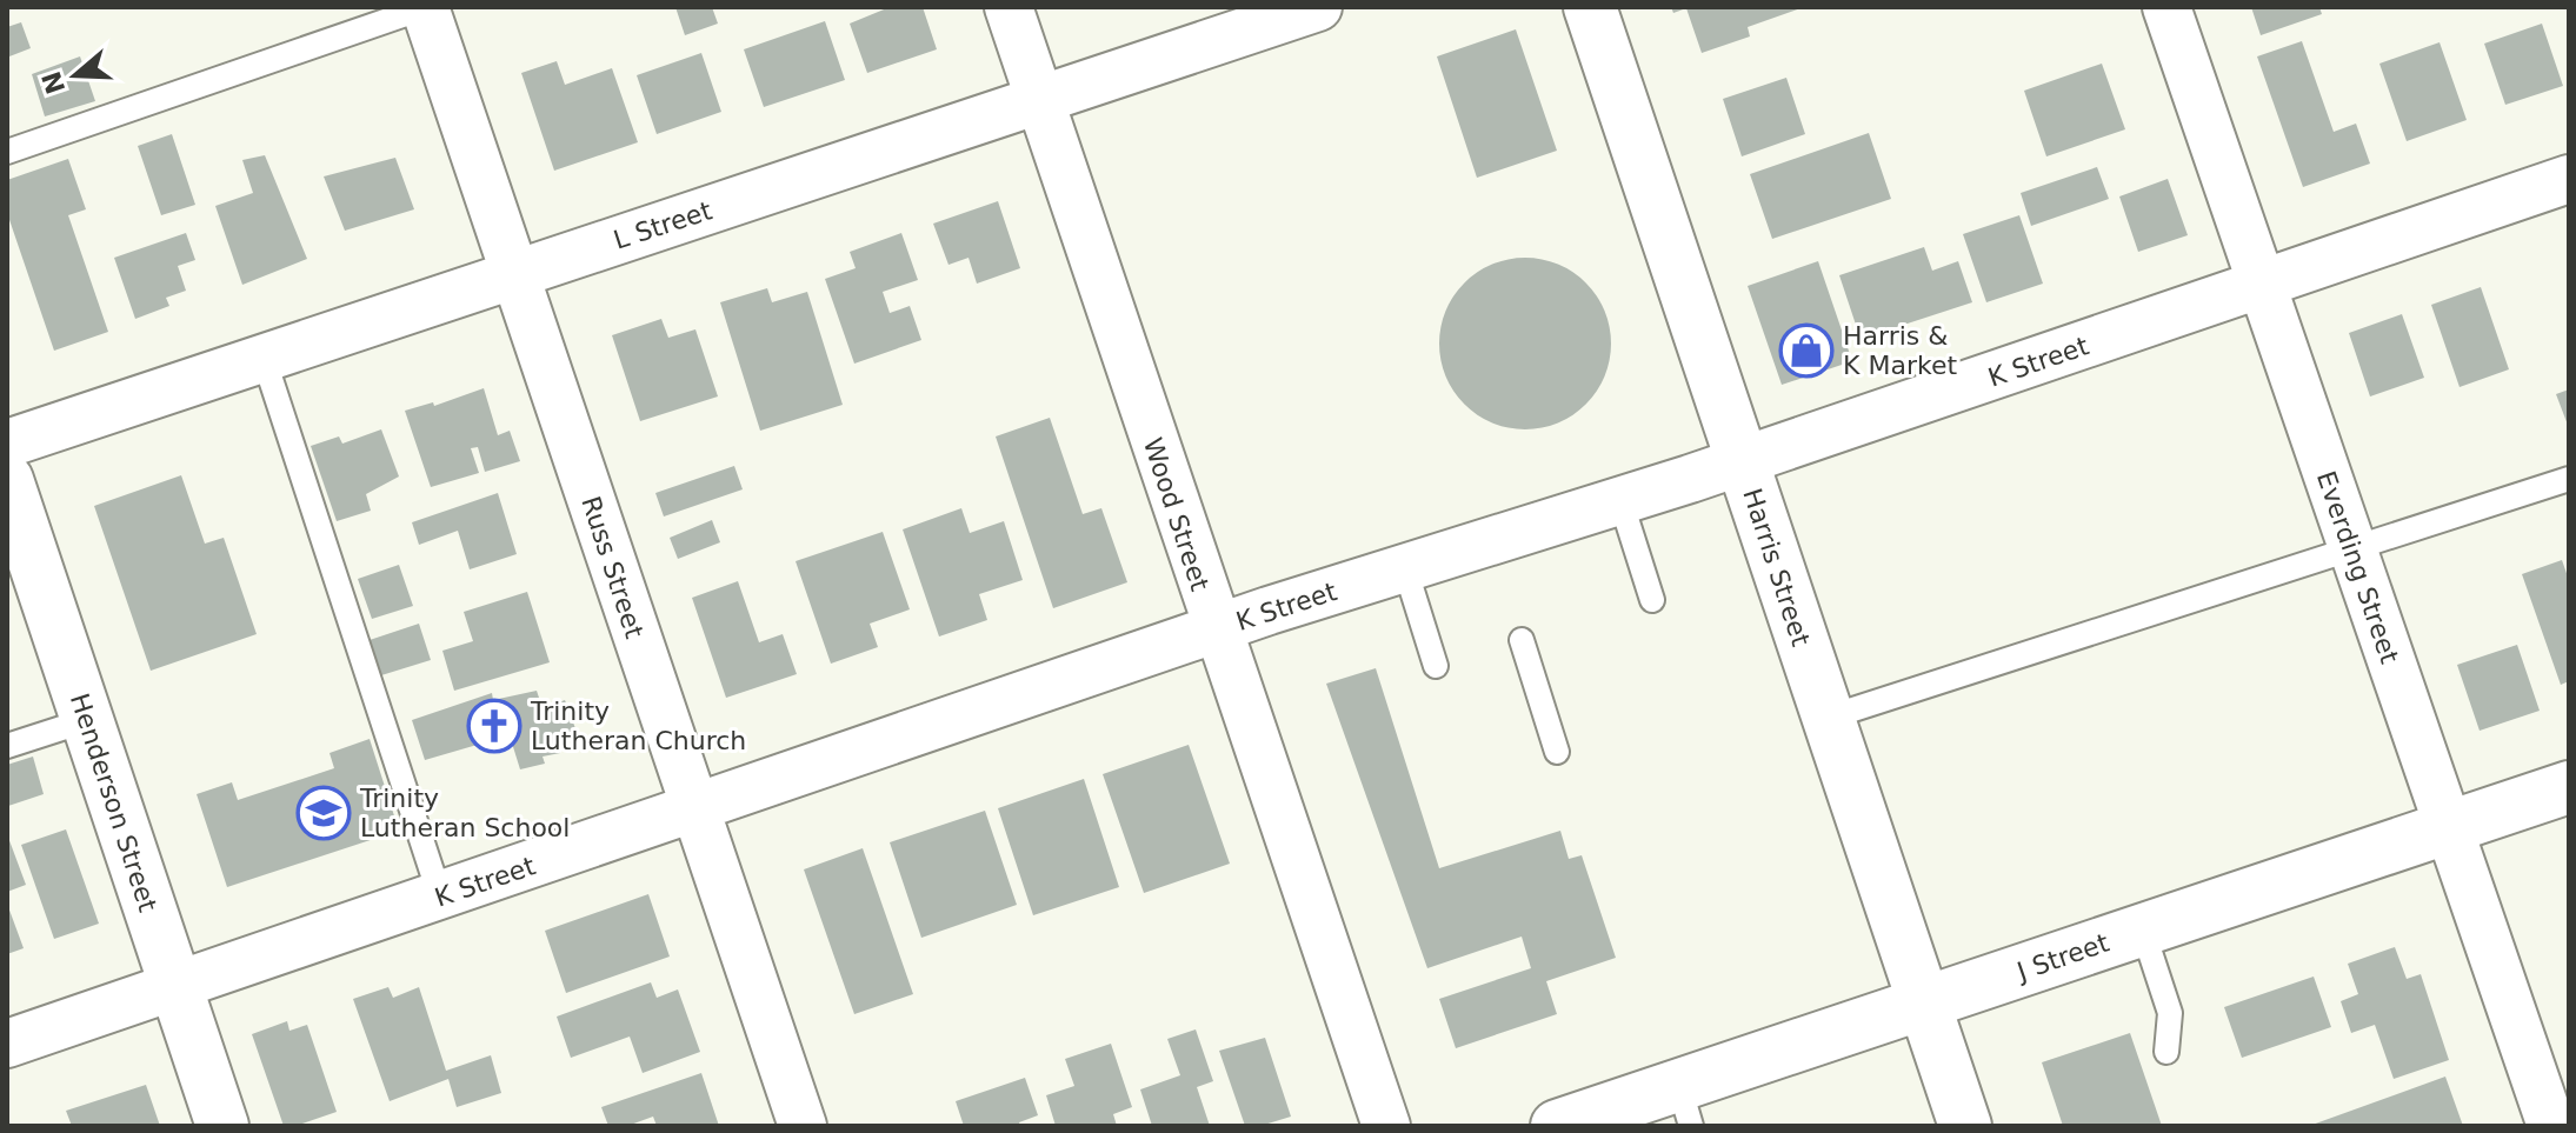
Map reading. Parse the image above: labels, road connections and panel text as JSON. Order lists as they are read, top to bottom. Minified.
{"streets":{"main road":["Harris Street","Henderson Street","J Street"],"street":["L Street","K Street","Wood Street","Russ Street","Everding Street"]},"crossings":[["L Street","Wood Street"],["L Street","Russ Street"],["K Street","Wood Street"],["K Street","Russ Street"],["K Street","Harris Street"],["K Street","Everding Street"],["K Street","Henderson Street"],["Harris Street","J Street"],["Everding Street","J Street"]],"places":{"shop":["Harris & K Market"],"church":["Trinity Lutheran Church"],"school or university":["Trinity Lutheran School"]},"north":"left"}
